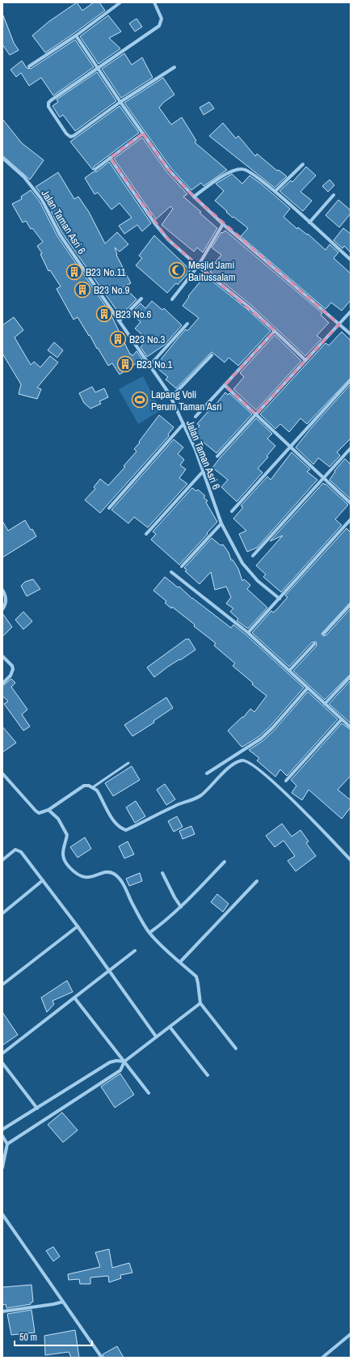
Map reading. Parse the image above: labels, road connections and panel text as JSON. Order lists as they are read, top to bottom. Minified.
{"streets":{"street":["Jalan Taman Asri 6"]},"places":{"mosque":["Mesjid Jami Baitussalam"],"building":["B23 No.11","B23 No.9","B23 No.6","B23 No.3","B23 No.1"],"sports":["Lapang Voli Perum Taman Asri"]},"scale_bar":"50 m"}
